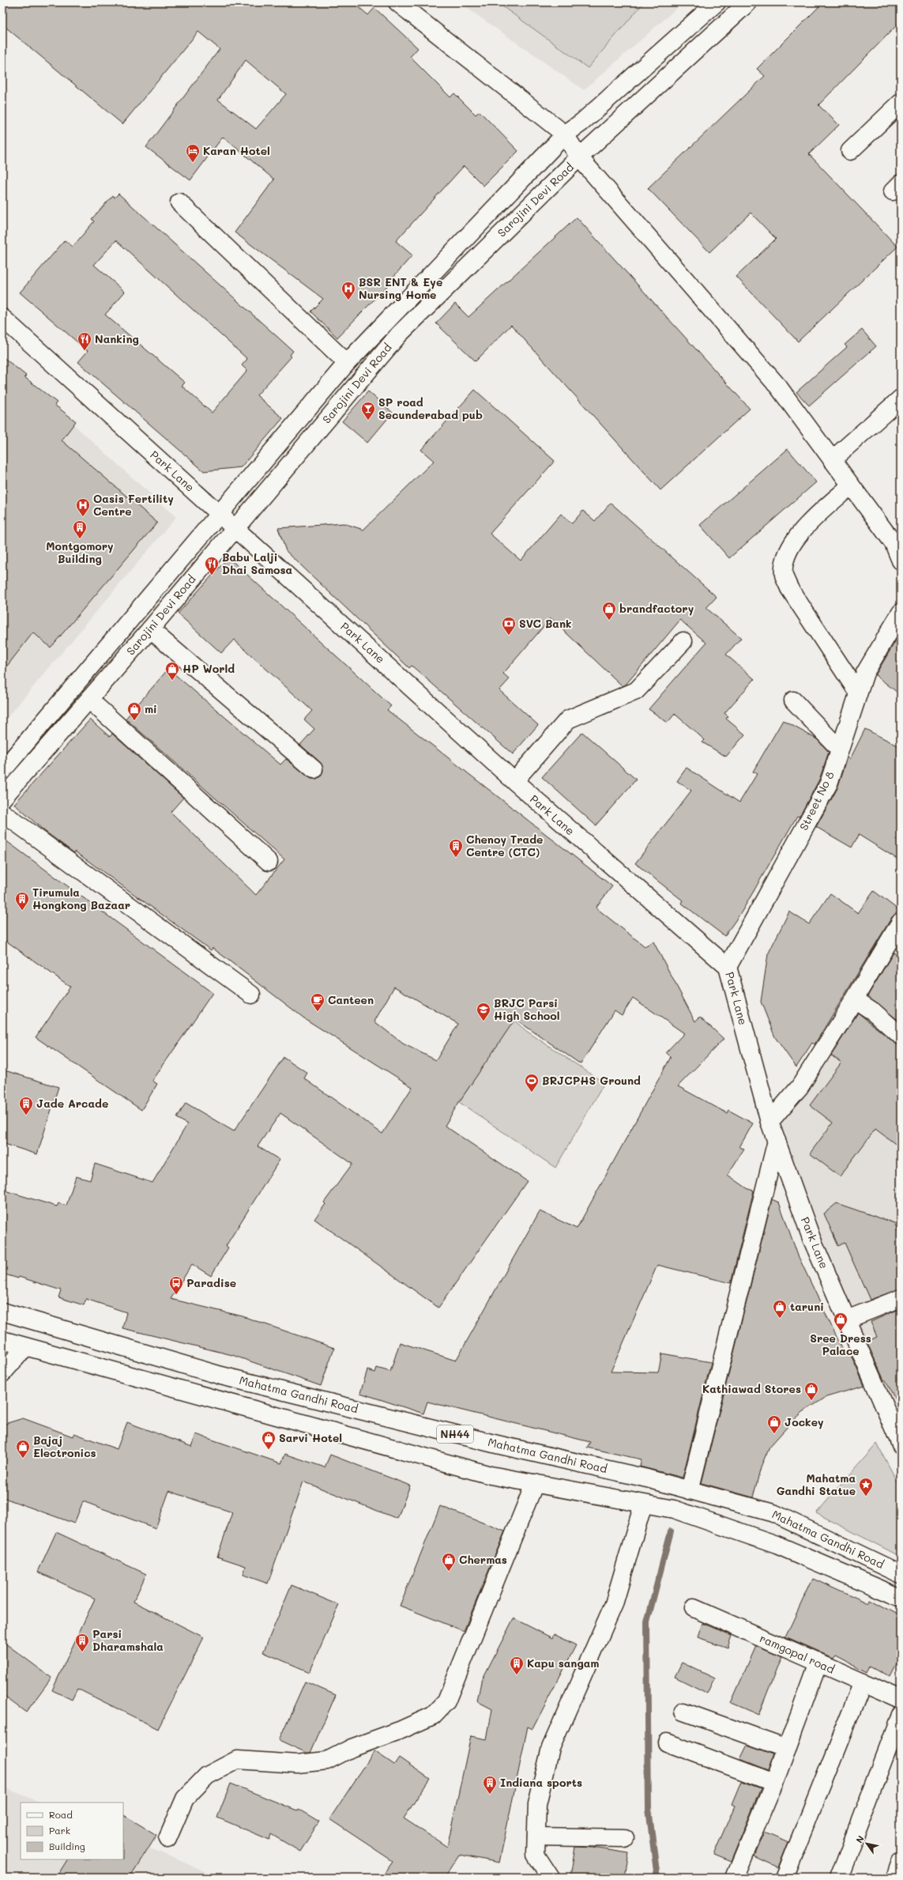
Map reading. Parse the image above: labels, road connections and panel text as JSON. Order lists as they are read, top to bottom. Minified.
{"streets":{"main road":["Sarojini Devi Road","Park Lane","Street No 8","Mahatma Gandhi Road","NH44","ramgopal road"]},"crossings":[["Sarojini Devi Road","Park Lane"],["Park Lane","Street No 8"]],"places":{"hotel":["Karan Hotel"],"hospital":["BSR ENT & Eye Nursing Home","Oasis Fertility Centre"],"restaurant":["Nanking","Babu Lalji Dhai Samosa"],"bar":["SP road Secunderabad pub"],"building":["Montgomory Building","Chenoy Trade Centre (CTC)","Tirumula Hongkong Bazaar","Jade Arcade","Parsi Dharamshala","Kapu sangam","Indiana sports"],"shop":["brandfactory","HP World","mi","taruni","Sree Dress Palace","Kathiawad Stores","Jockey","Sarvi Hotel","Bajaj Electronics","Chermas"],"bank":["SVC Bank"],"cafe":["Canteen"],"school or university":["BRJC Parsi High School"],"sports":["BRJCPHS Ground"],"bus stop":["Paradise"],"place":["Mahatma Gandhi Statue"]},"legend":["Road","Park","Building"],"north":"top left"}
